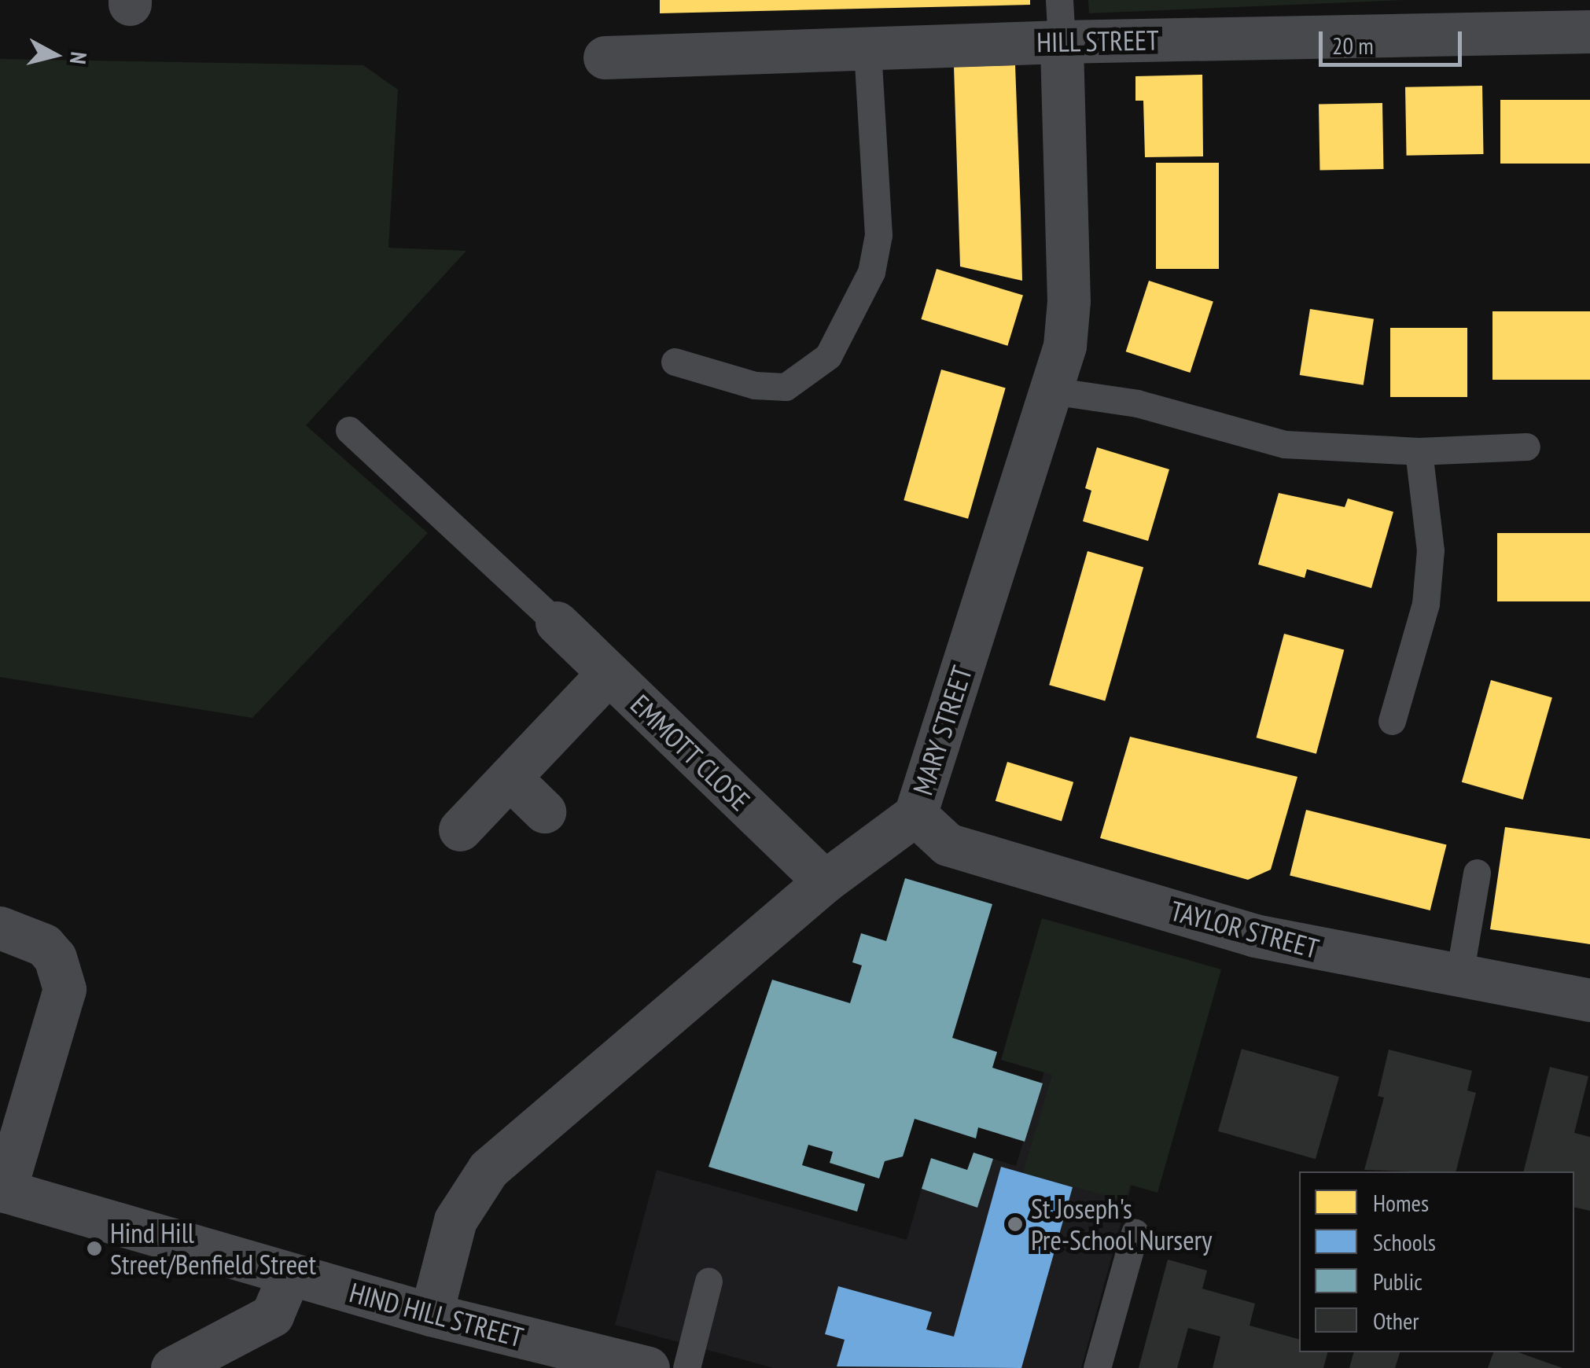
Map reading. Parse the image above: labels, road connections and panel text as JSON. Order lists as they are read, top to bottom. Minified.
{"streets":{"street":["HILL STREET","MARY STREET","EMMOTT CLOSE","TAYLOR STREET","HIND HILL STREET"]},"crossings":[["HILL STREET","MARY STREET"],["MARY STREET","EMMOTT CLOSE"],["MARY STREET","TAYLOR STREET"],["MARY STREET","HIND HILL STREET"]],"places":["St Joseph's Pre-School Nursery","Hind Hill Street/Benfield Street"],"legend":["Homes","Schools","Public","Other"],"scale_bar":"20 m","north":"right"}
